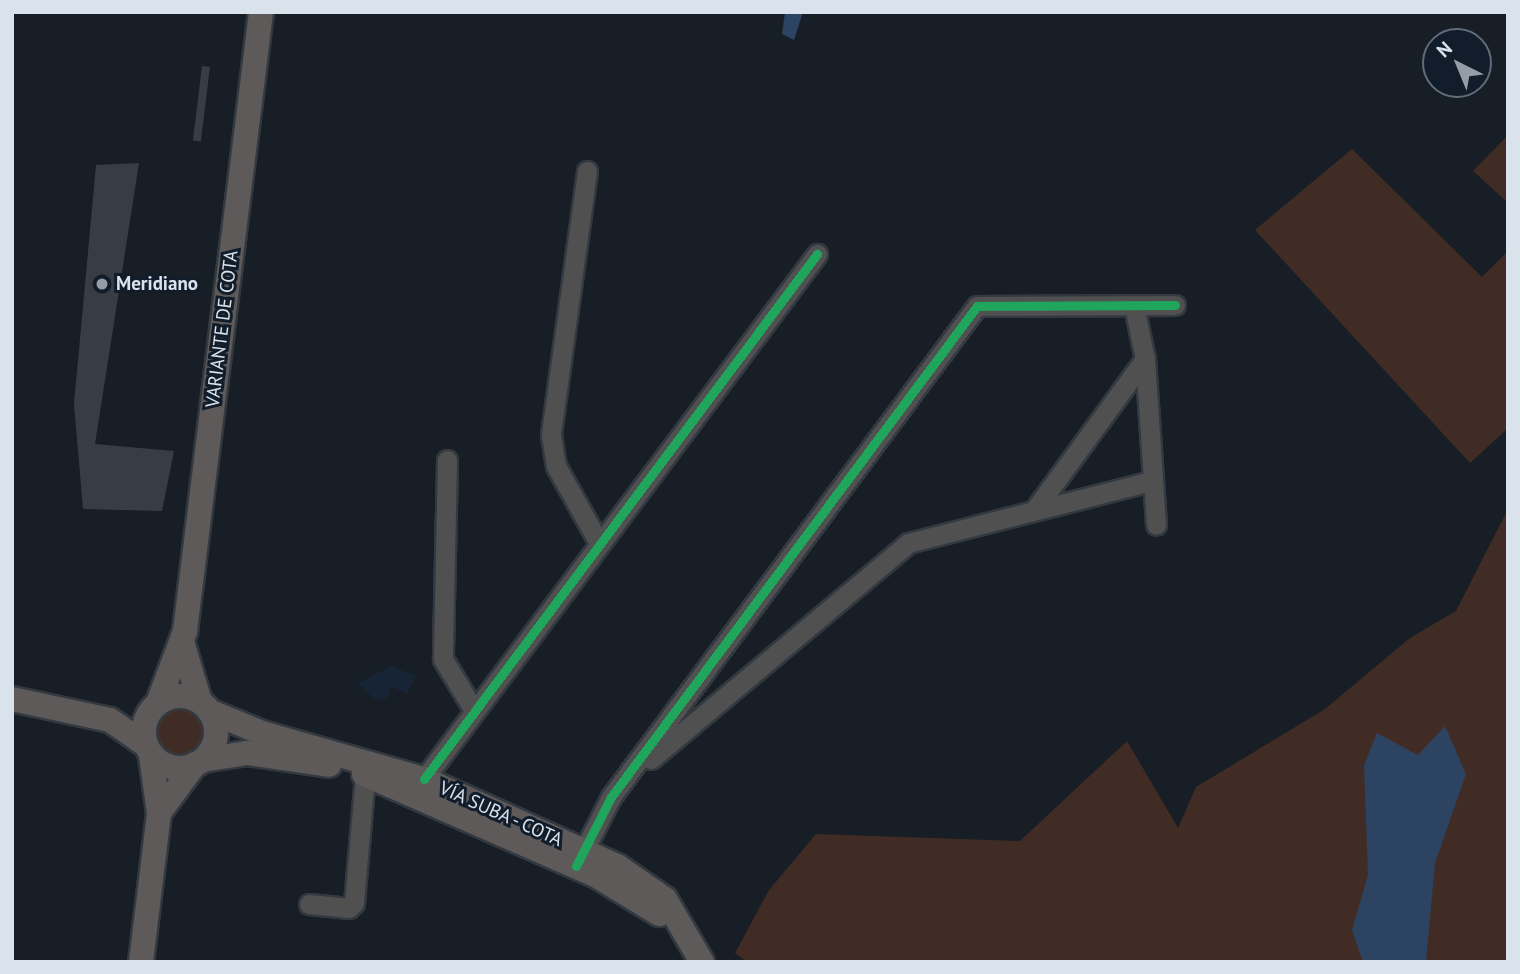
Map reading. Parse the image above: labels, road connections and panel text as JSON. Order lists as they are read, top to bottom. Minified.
{"streets":{"main road":["VARIANTE DE COTA","VÍA SUBA - COTA"]},"crossings":[["VARIANTE DE COTA","VÍA SUBA - COTA"]],"places":["Meridiano"],"north":"top left"}
